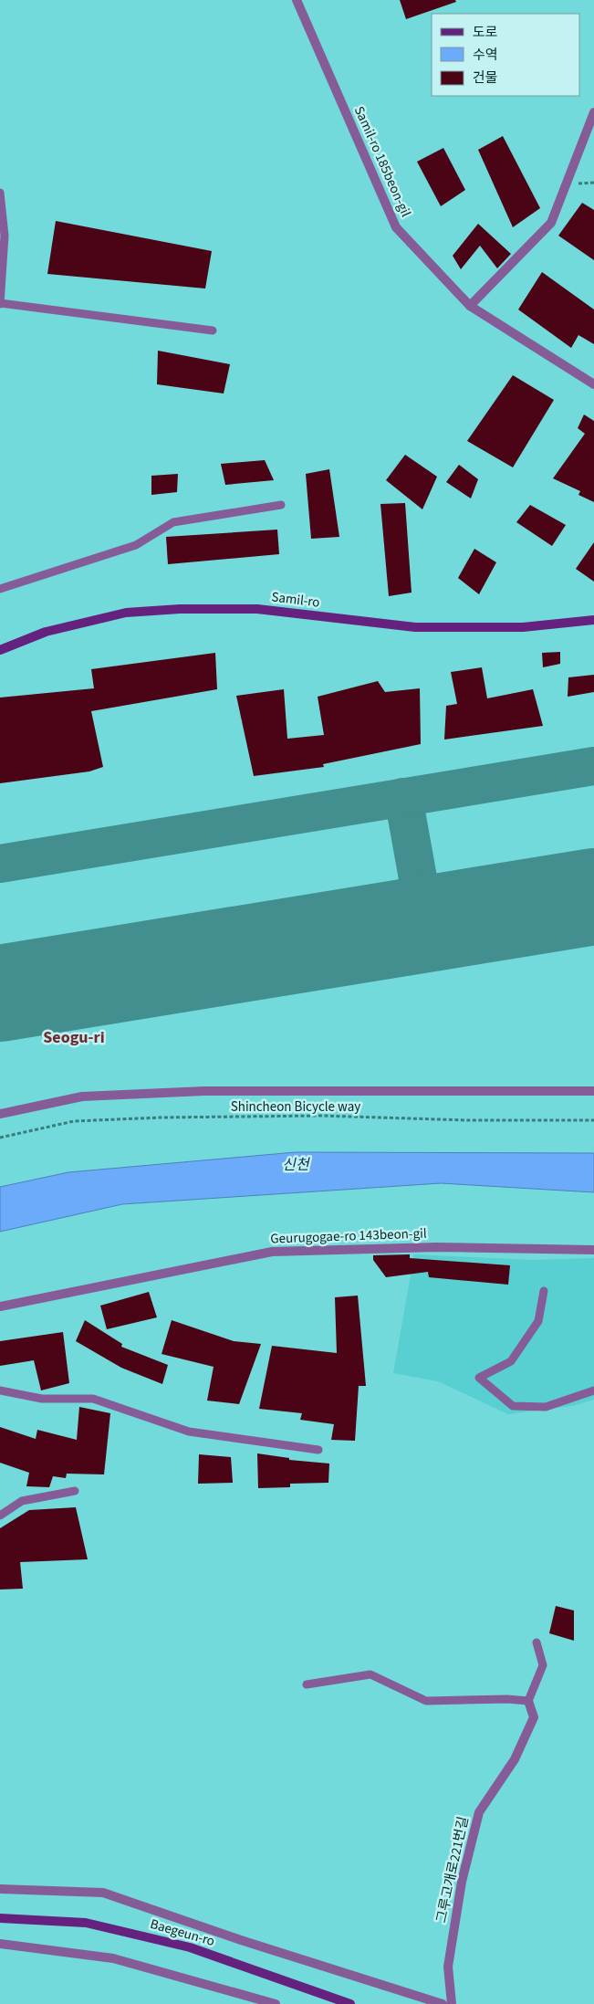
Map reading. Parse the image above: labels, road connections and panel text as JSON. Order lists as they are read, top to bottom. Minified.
{"streets":{"main road":["Samil-ro","Baegeun-ro"],"street":["Samil-ro 185beon-gil","Geurugogae-ro 143beon-gil","그루고개로221번길"],"path":["Shincheon Bicycle way"]},"districts":["Seogu-ri"],"water":["신천"],"legend":["도로","수역","건물"]}
